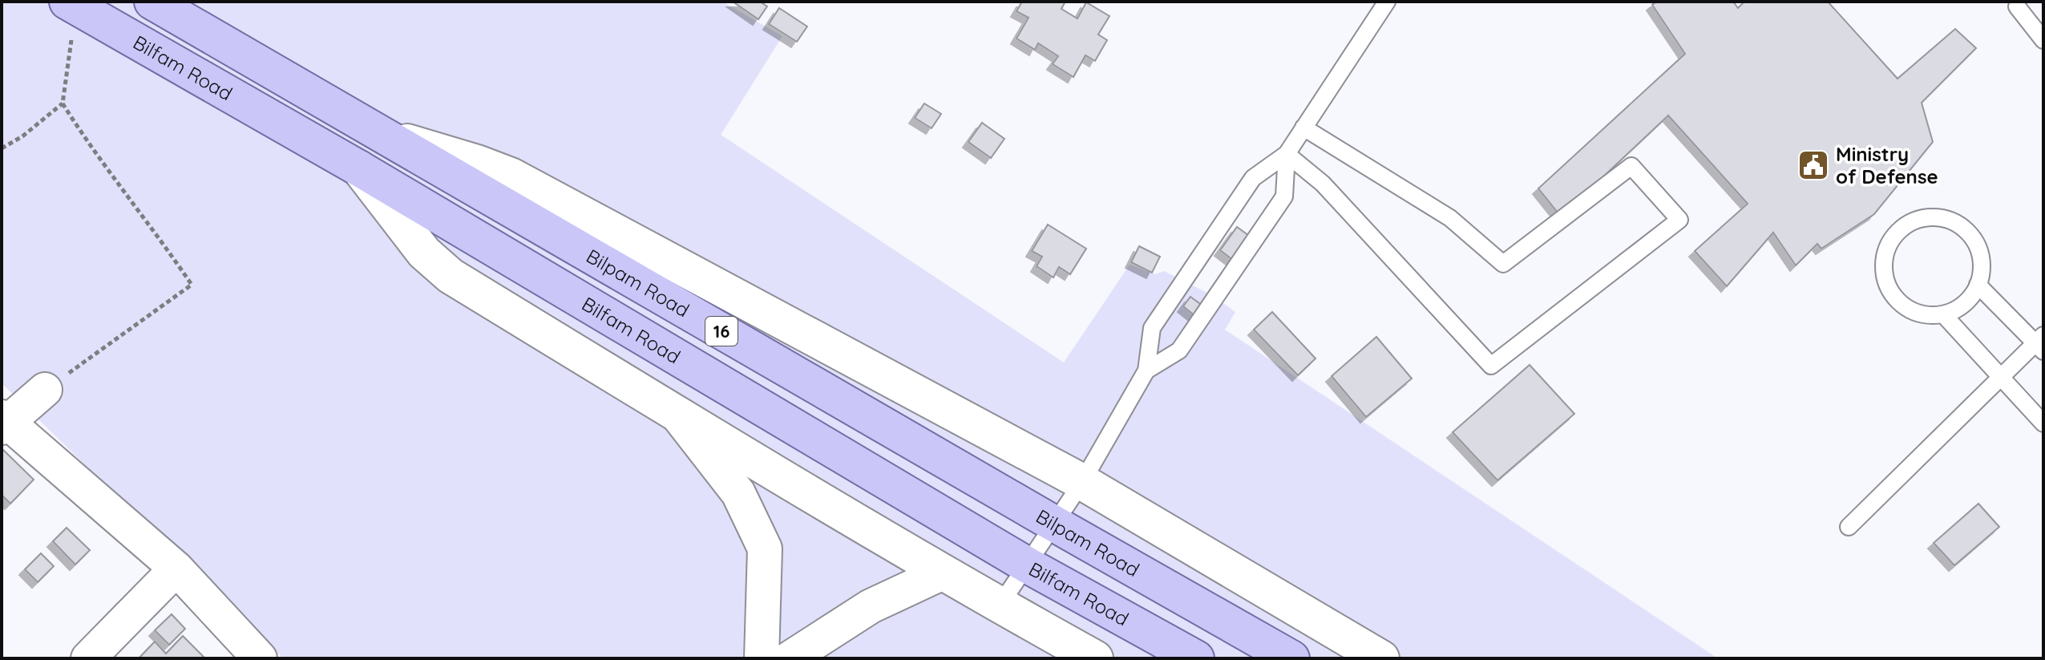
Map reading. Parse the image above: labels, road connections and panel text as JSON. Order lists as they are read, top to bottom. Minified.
{"streets":{"main road":["Bilfam Road","Bilpam Road","16"]},"places":{"public building":["Ministry of Defense"]}}
